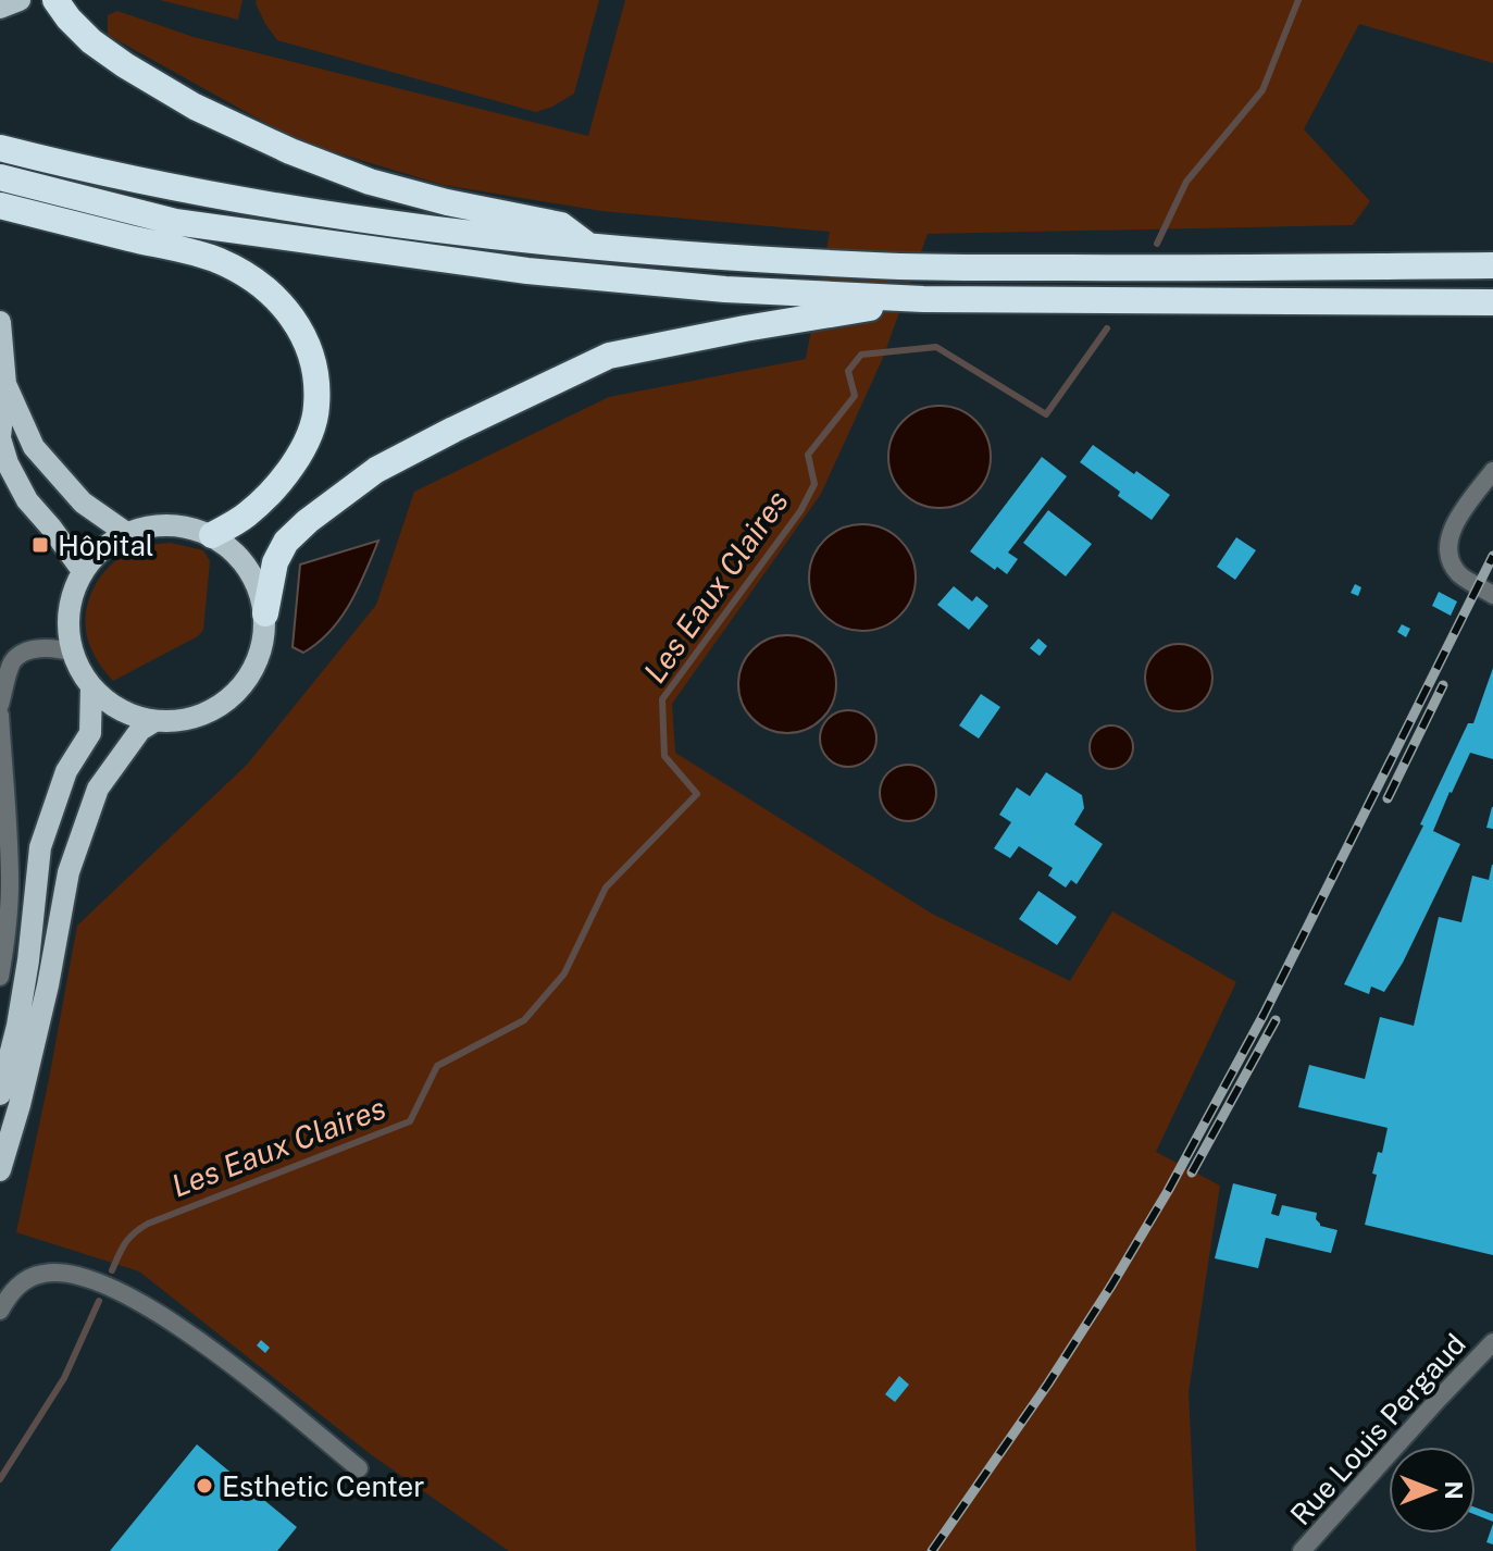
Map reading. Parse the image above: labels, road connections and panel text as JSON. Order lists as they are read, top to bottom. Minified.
{"streets":{"street":["Rue Louis Pergaud"]},"water":["Les Eaux Claires"],"places":{"transit":["Hôpital"],"other":["Esthetic Center"]},"north":"right"}
